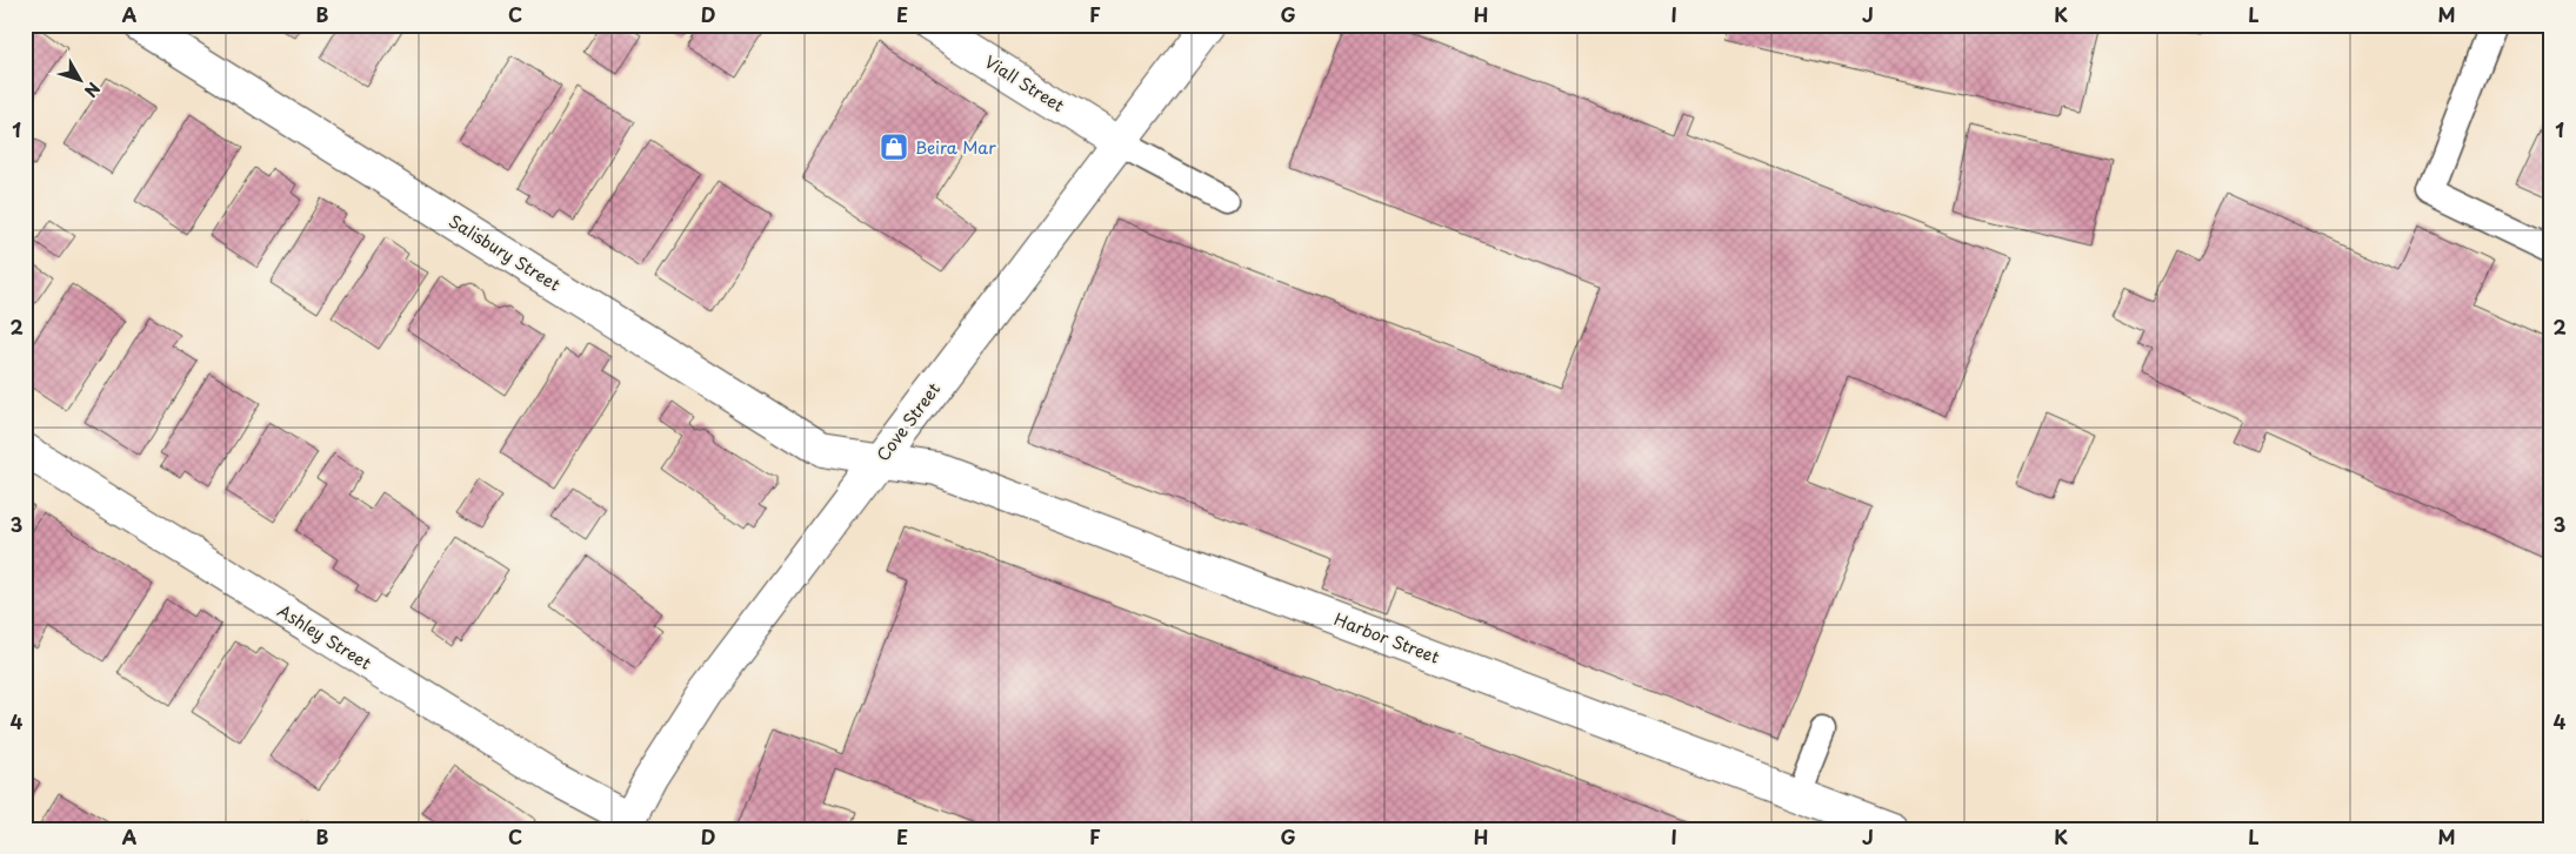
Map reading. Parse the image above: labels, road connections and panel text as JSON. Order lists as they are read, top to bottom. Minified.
{"streets":{"street":["Viall Street","Salisbury Street","Cove Street","Ashley Street","Harbor Street"]},"crossings":[["Viall Street","Cove Street"],["Salisbury Street","Cove Street"],["Salisbury Street","Harbor Street"],["Cove Street","Ashley Street"],["Cove Street","Harbor Street"]],"places":{"shop":["Beira Mar"]},"north":"bottom right","grid":{"columns":["A","B","C","D","E","F","G","H","I","J","K","L","M"],"rows":["1","2","3","4"]}}
